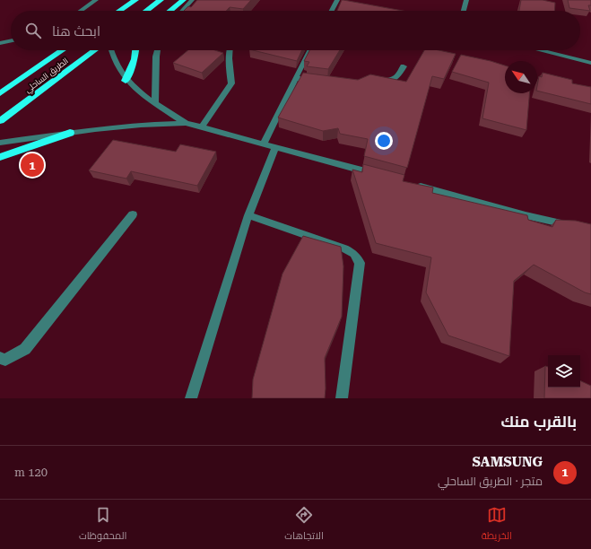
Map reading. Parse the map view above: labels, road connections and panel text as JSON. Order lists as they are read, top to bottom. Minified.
{"streets":{"highway":["الطريق الساحلي"]},"north":"top left","page":{"search":"ابحث هنا","pins":"1","heading":"بالقرب منك","list":[{"mark":"1","name":"SAMSUNG","note":"متجر · الطريق الساحلي","value":"120 m"}],"nav":["الخريطة","الاتجاهات","المحفوظات"]}}
